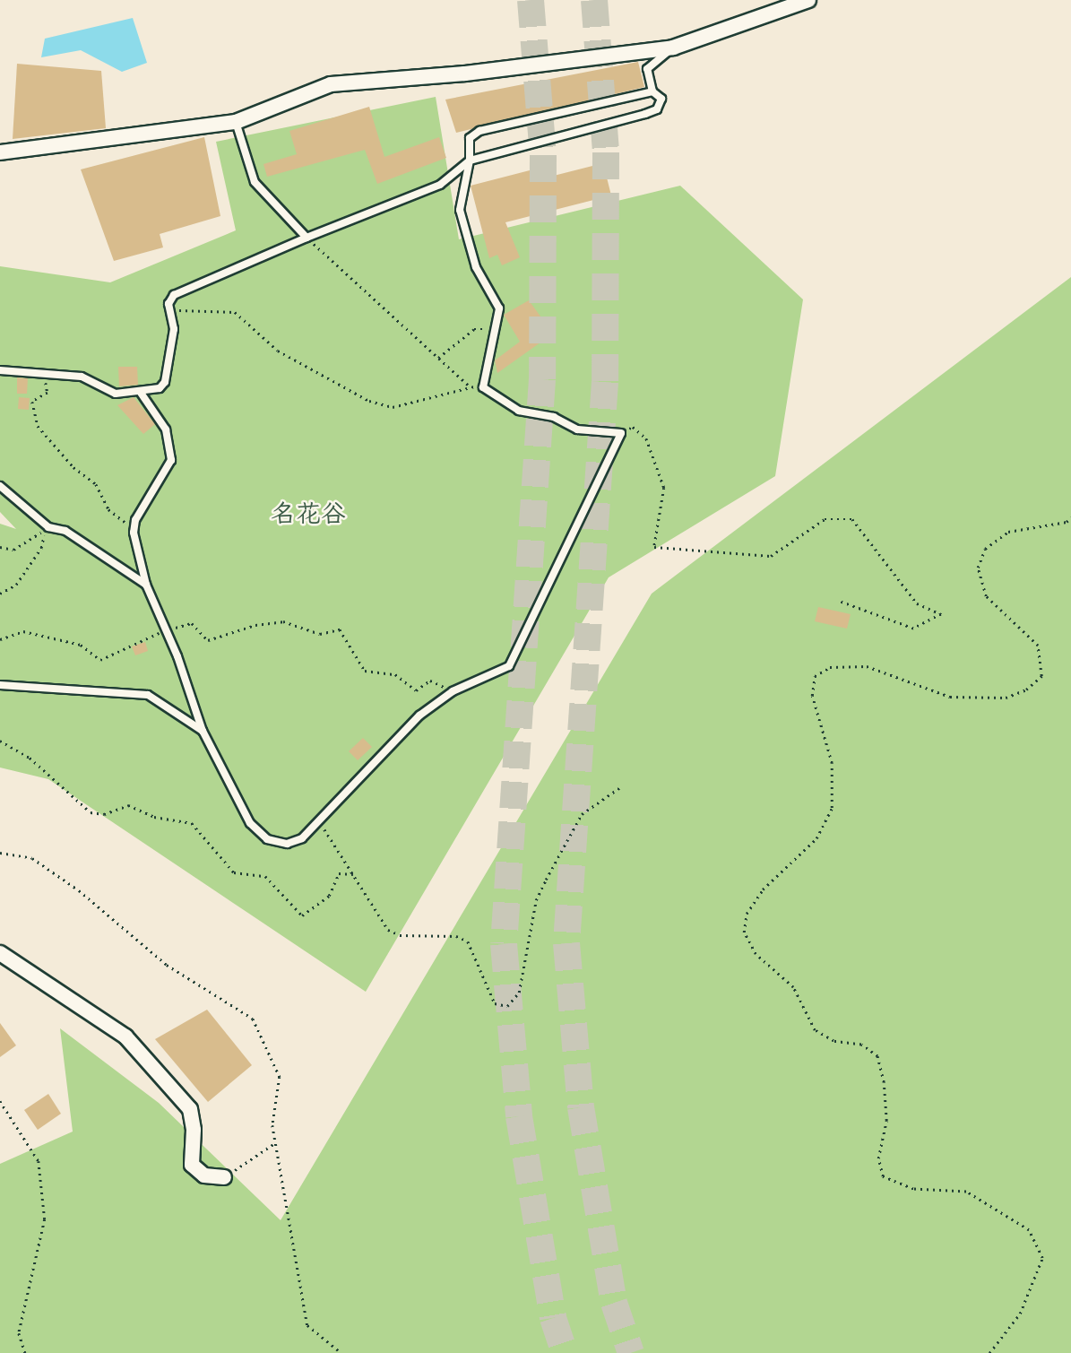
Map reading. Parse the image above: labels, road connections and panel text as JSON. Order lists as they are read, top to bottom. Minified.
{"parks":["名花谷"]}
